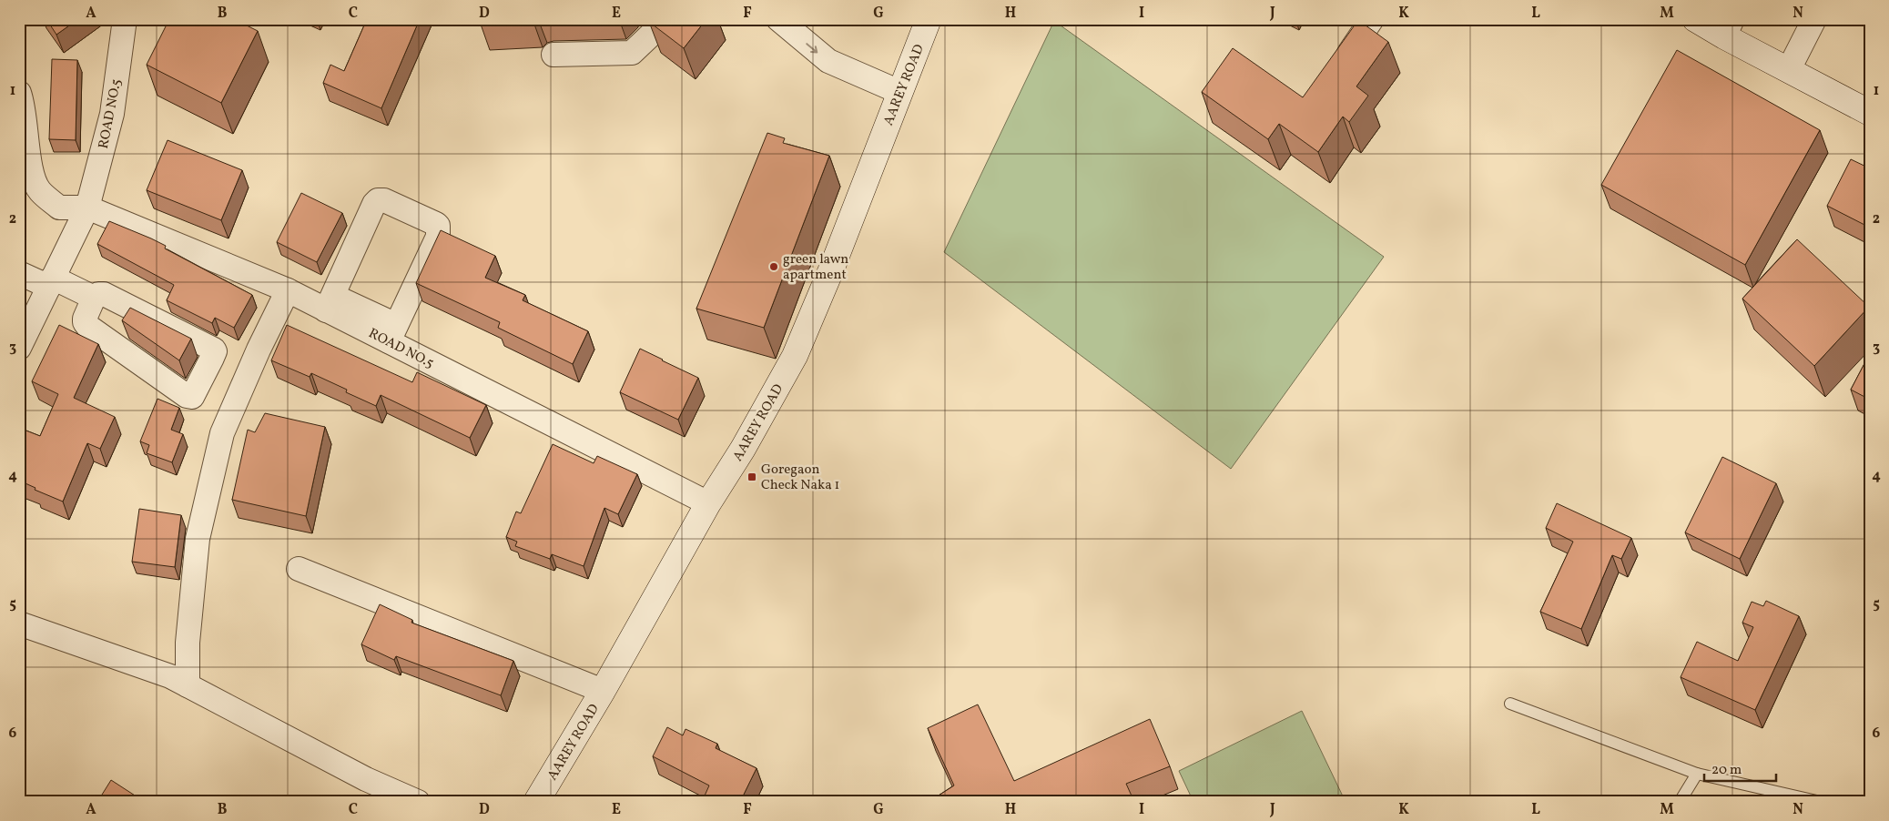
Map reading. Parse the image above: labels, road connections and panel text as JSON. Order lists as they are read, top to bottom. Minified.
{"streets":{"street":["AAREY ROAD","ROAD NO.5"]},"crossings":[["AAREY ROAD","ROAD NO.5"]],"places":{"other":["green lawn apartment"],"transit":["Goregaon Check Naka 1"]},"scale_bar":"20 m","grid":{"columns":["A","B","C","D","E","F","G","H","I","J","K","L","M","N"],"rows":["1","2","3","4","5","6"]}}
